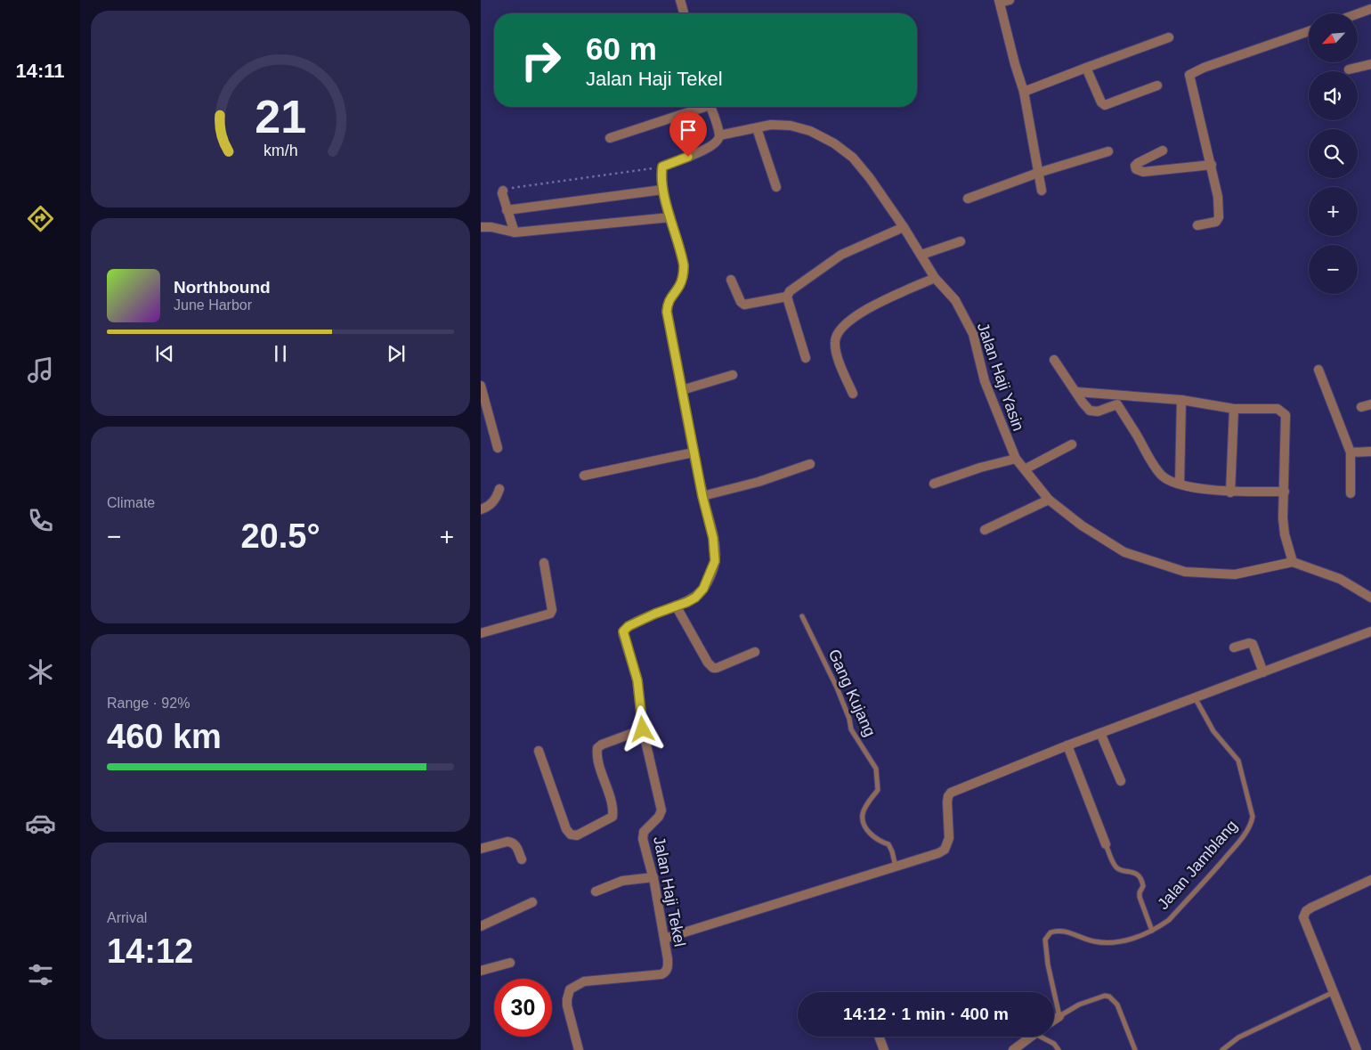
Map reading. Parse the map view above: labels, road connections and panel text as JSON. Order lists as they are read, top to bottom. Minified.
{"streets":{"street":["Jalan Haji Yasin","Jalan Haji Tekel"],"lane":["Gang Kujang","Jalan Jamblang"]},"north":"bottom left","page":{"tabs":"14:11","map_buttons":["+","−"],"turn":["60 m","Jalan Haji Tekel"],"song":["Northbound","June Harbor"],"tile":["Climate",["Range · 92%","460 km"],["Arrival","14:12"]],"heat":["−","20.5°","+"],"limit":"30","trip":"14:12 · 1 min · 400 m","gauge":["21","km/h"]}}
